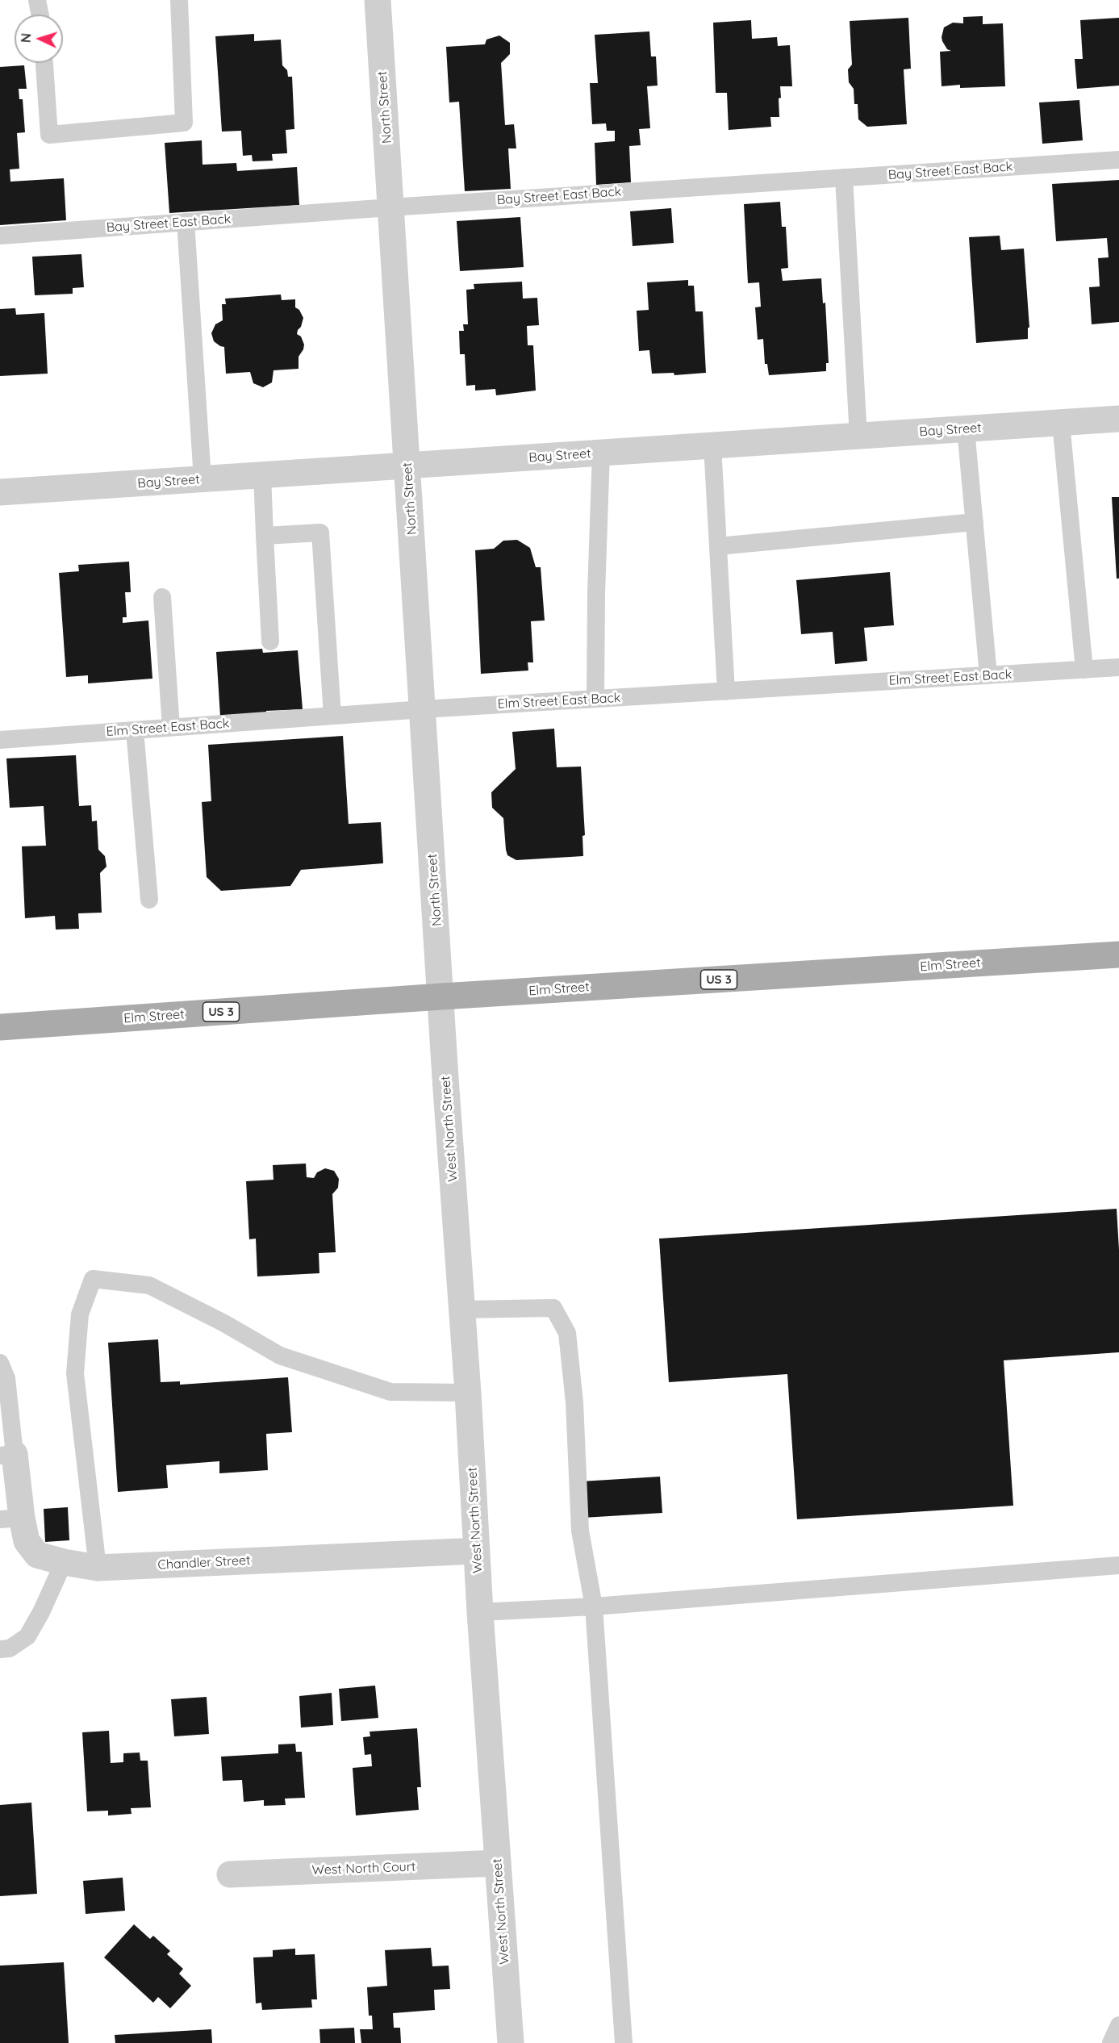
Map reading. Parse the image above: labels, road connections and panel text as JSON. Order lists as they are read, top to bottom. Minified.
{"streets":{"main road":["Elm Street","US 3"],"street":["North Street","Bay Street","West North Street","Chandler Street","West North Court"],"lane":["Bay Street East Back","Elm Street East Back"]},"crossings":[["North Street","Bay Street East Back"],["North Street","Bay Street"],["North Street","Elm Street East Back"],["North Street","Elm Street"],["North Street","West North Street"],["Elm Street","West North Street"],["West North Street","Chandler Street"],["West North Street","West North Court"]],"north":"left"}
